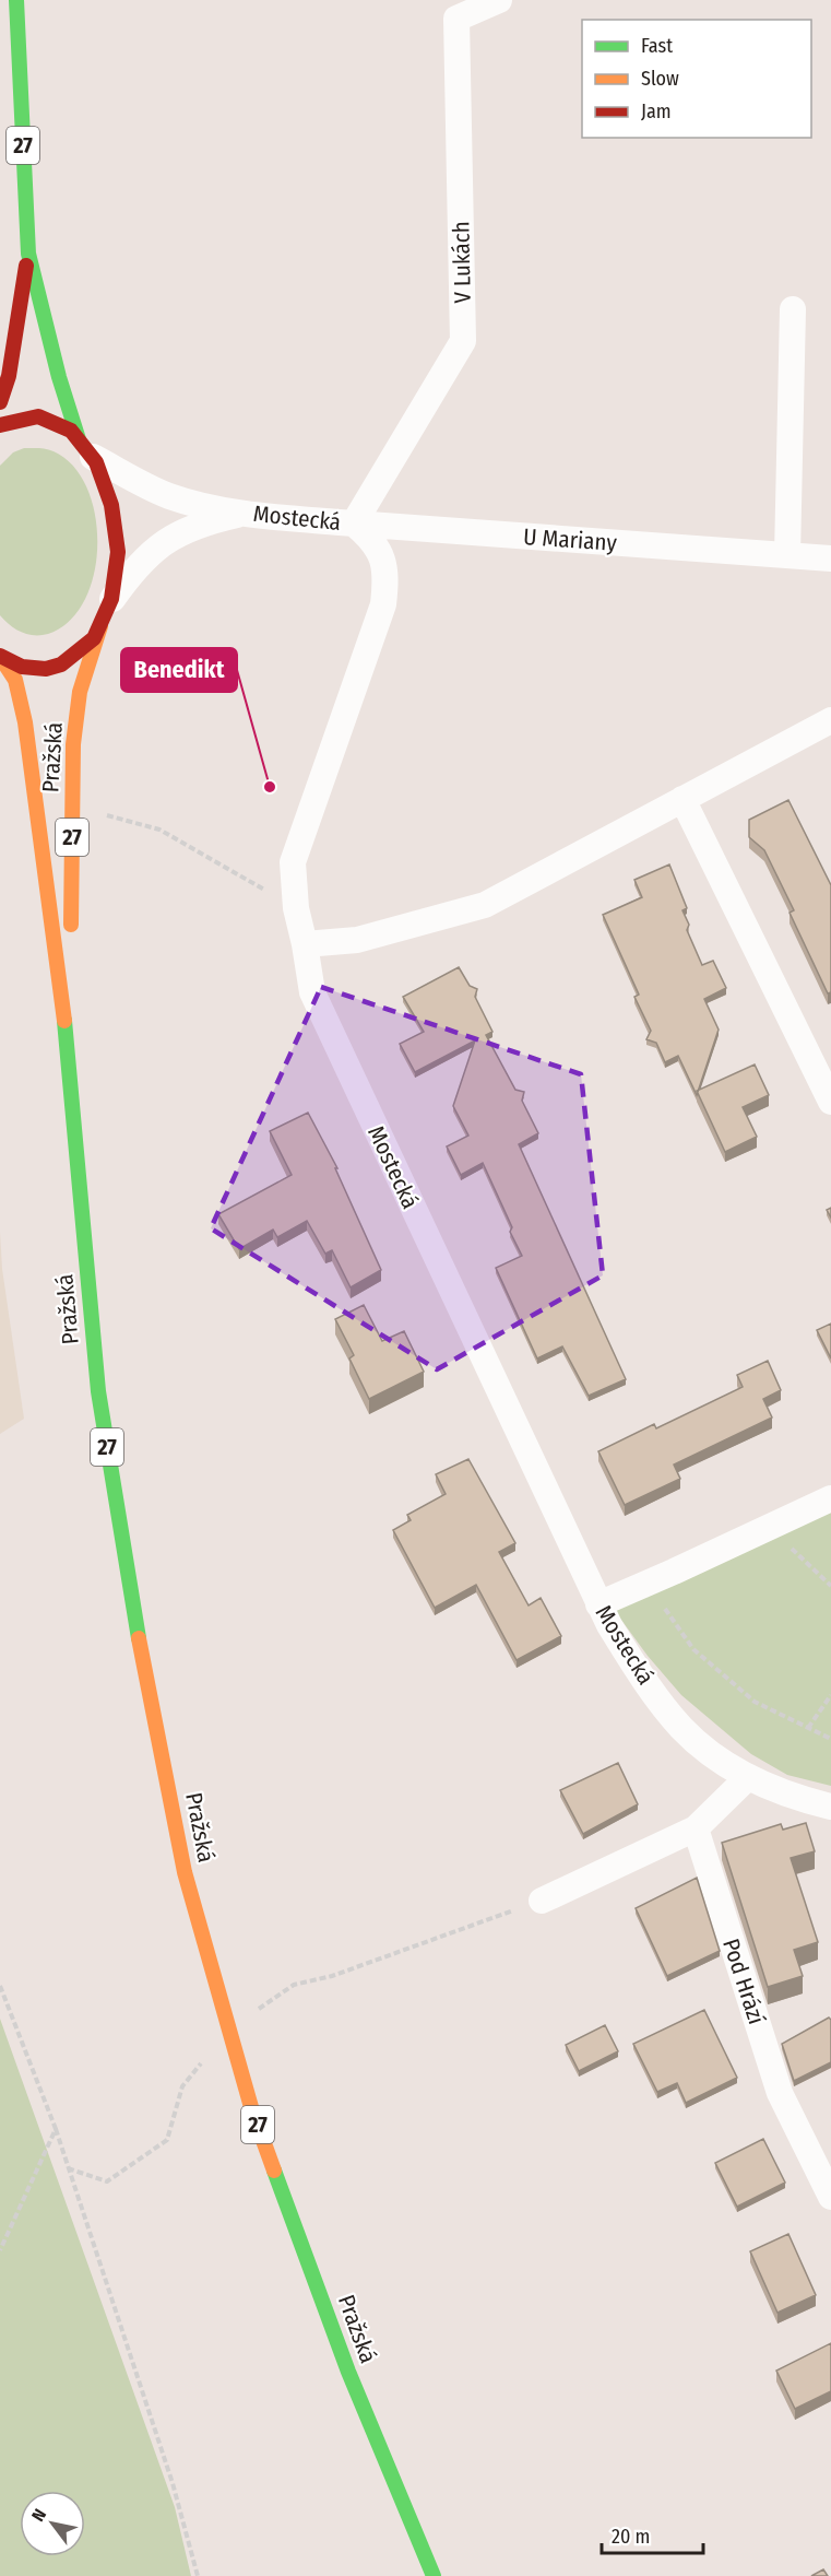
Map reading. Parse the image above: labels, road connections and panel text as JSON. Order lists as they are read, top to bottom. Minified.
{"streets":{"main road":["27","Pražská"],"street":["V Lukách","Mostecká","U Mariany","Pod Hrází"]},"crossings":[["27","Pražská"],["V Lukách","Mostecká"],["V Lukách","U Mariany"],["Mostecká","U Mariany"],["Mostecká","Pražská"]],"places":["Benedikt"],"legend":["Fast","Slow","Jam"],"scale_bar":"20 m","north":"top left"}
